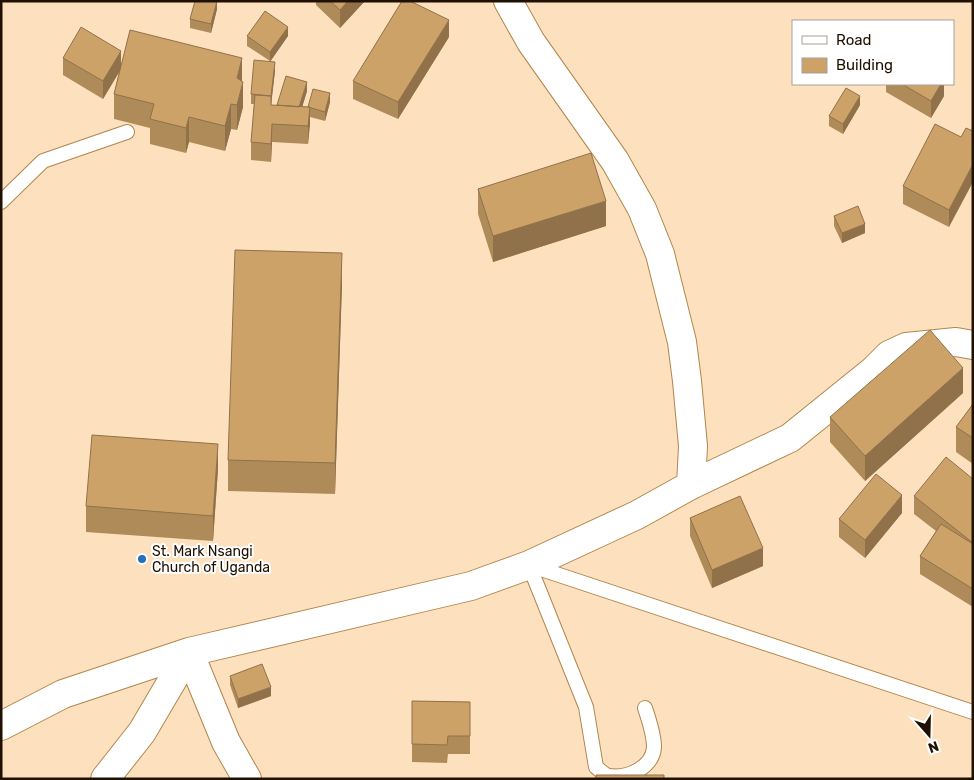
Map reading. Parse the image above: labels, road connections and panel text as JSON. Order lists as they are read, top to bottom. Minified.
{"places":["St. Mark Nsangi Church of Uganda"],"legend":["Road","Building"],"north":"bottom"}
